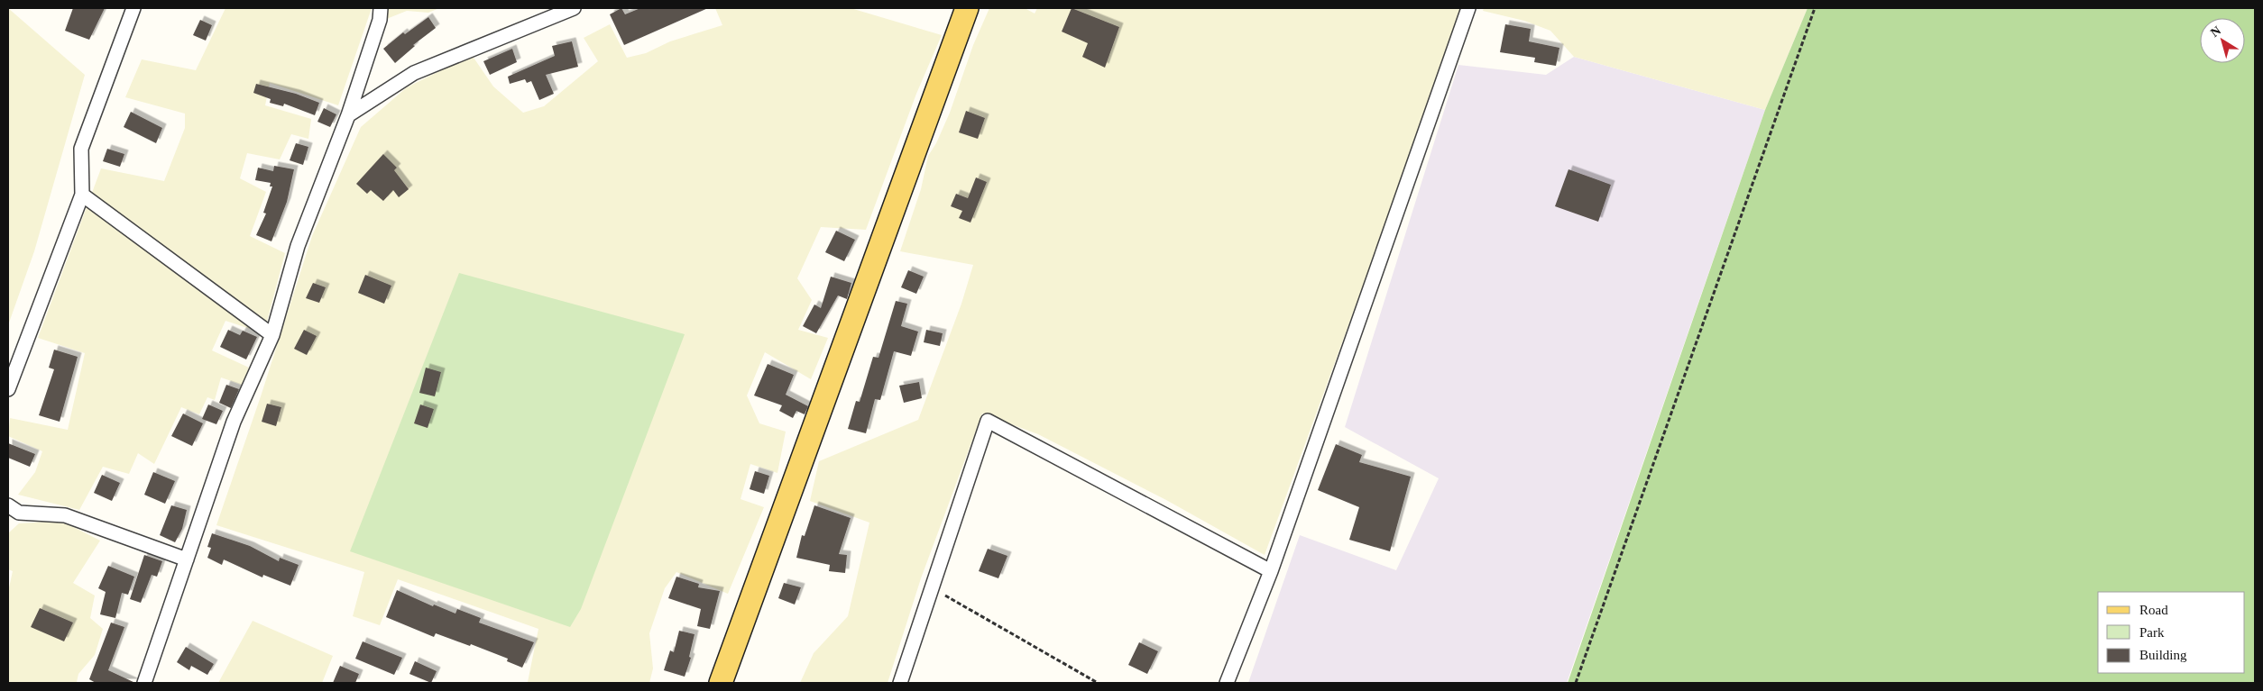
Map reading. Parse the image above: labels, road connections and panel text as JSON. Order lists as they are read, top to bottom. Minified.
{"legend":["Road","Park","Building"],"north":"top left"}
